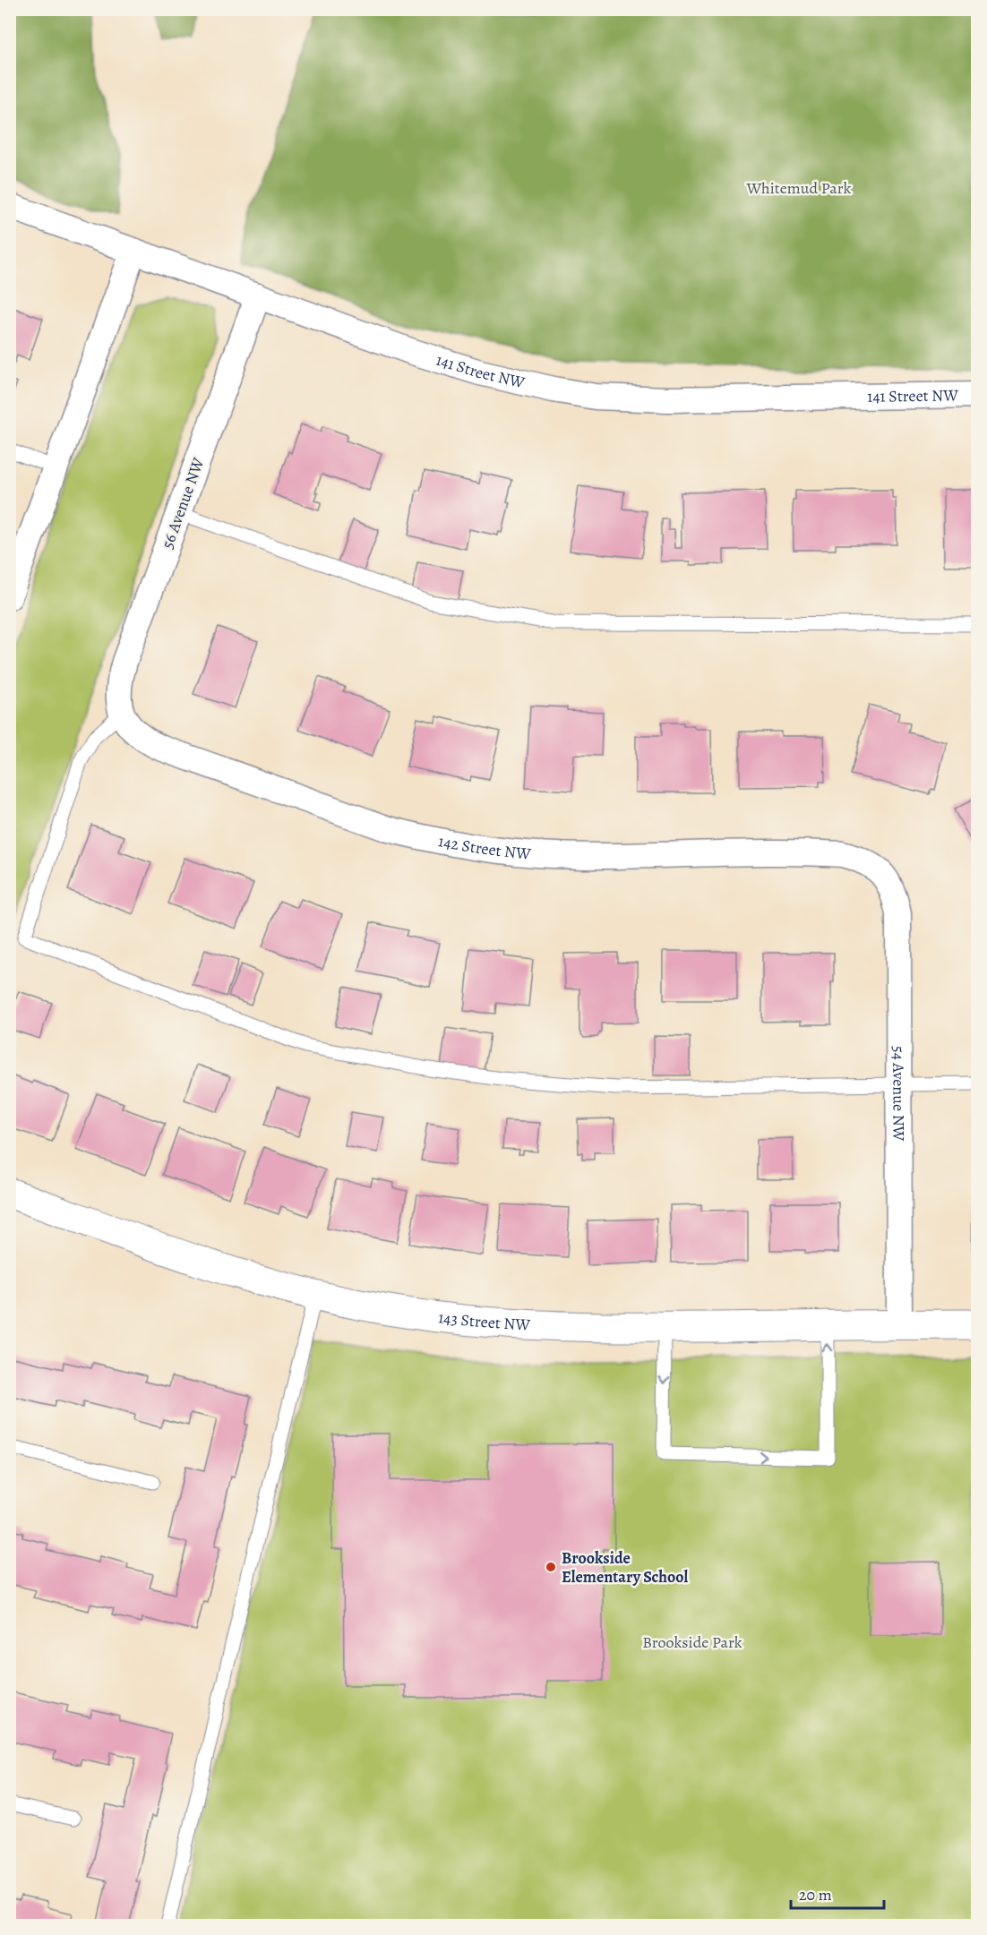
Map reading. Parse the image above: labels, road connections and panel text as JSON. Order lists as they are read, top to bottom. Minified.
{"streets":{"street":["141 Street NW","56 Avenue NW","142 Street NW","54 Avenue NW","143 Street NW"]},"crossings":[["141 Street NW","56 Avenue NW"],["56 Avenue NW","142 Street NW"],["142 Street NW","54 Avenue NW"],["54 Avenue NW","143 Street NW"]],"parks":["Whitemud Park","Brookside Park"],"places":["Brookside Elementary School"],"scale_bar":"20 m"}
